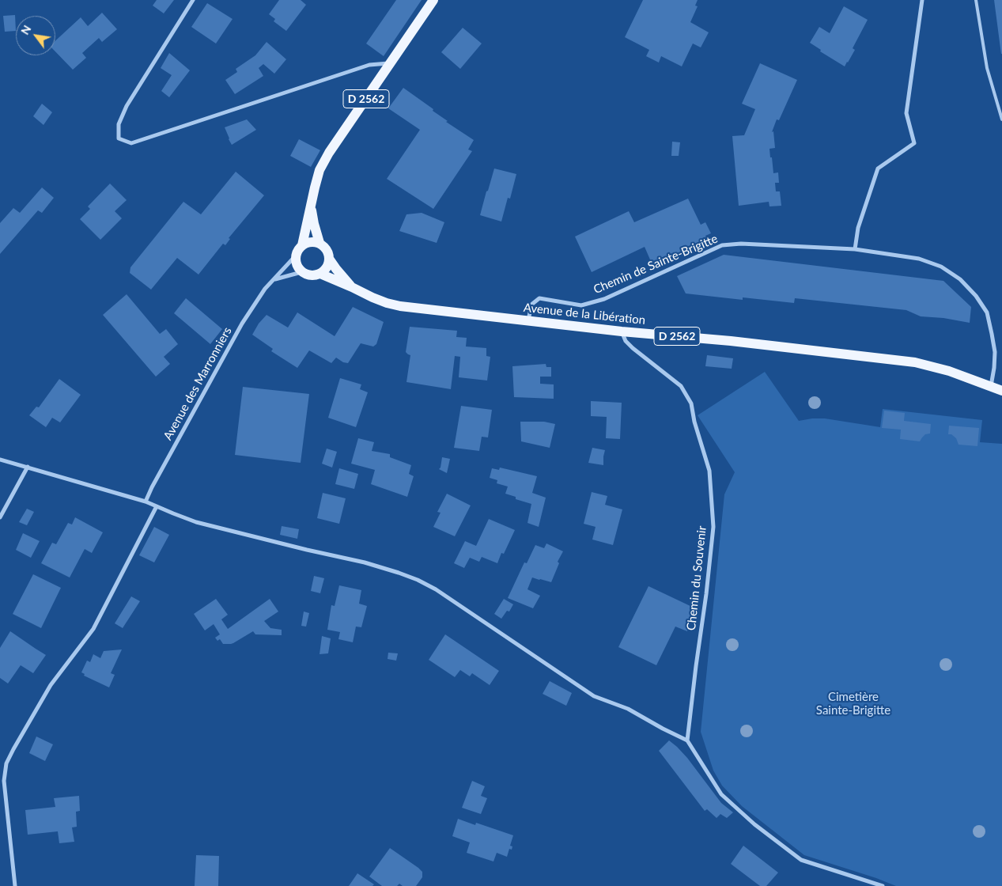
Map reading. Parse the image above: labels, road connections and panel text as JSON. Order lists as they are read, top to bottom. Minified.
{"streets":{"main road":["D 2562","Avenue de la Libération"],"street":["Chemin de Sainte-Brigitte","Avenue des Marronniers","Chemin du Souvenir"]},"crossings":[["D 2562","Avenue de la Libération"],["D 2562","Avenue des Marronniers"],["Chemin de Sainte-Brigitte","Avenue de la Libération"],["Avenue de la Libération","Avenue des Marronniers"],["Avenue de la Libération","Chemin du Souvenir"]],"parks":["Cimetière Sainte-Brigitte"],"north":"top left"}
